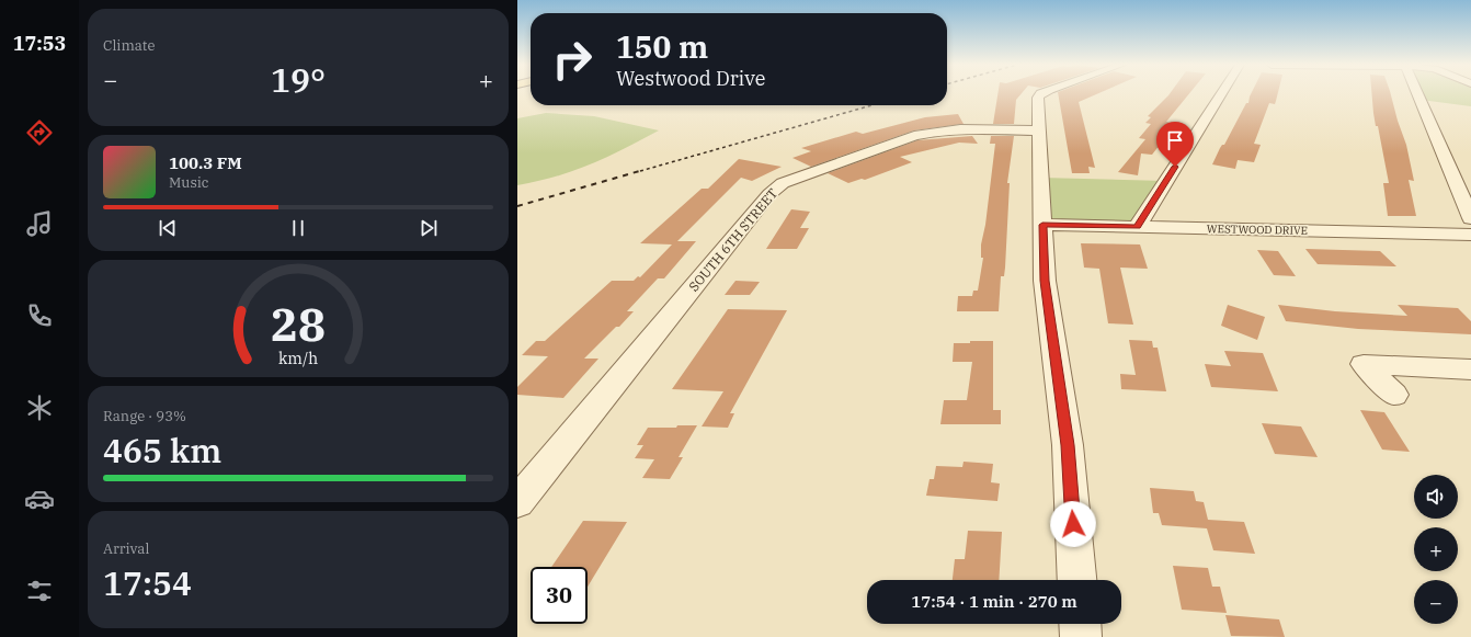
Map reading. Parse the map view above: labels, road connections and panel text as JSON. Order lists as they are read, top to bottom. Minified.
{"streets":{"street":["WESTWOOD DRIVE","SOUTH 6TH STREET"]},"page":{"tabs":"17:53","tile":["Climate",["Range · 93%","465 km"],["Arrival","17:54"]],"turn":["150 m","Westwood Drive"],"heat":["−","19°","+"],"song":["100.3 FM","Music"],"map_buttons":["+","−"],"limit":"30","trip":"17:54 · 1 min · 270 m","gauge":["28","km/h"]}}
